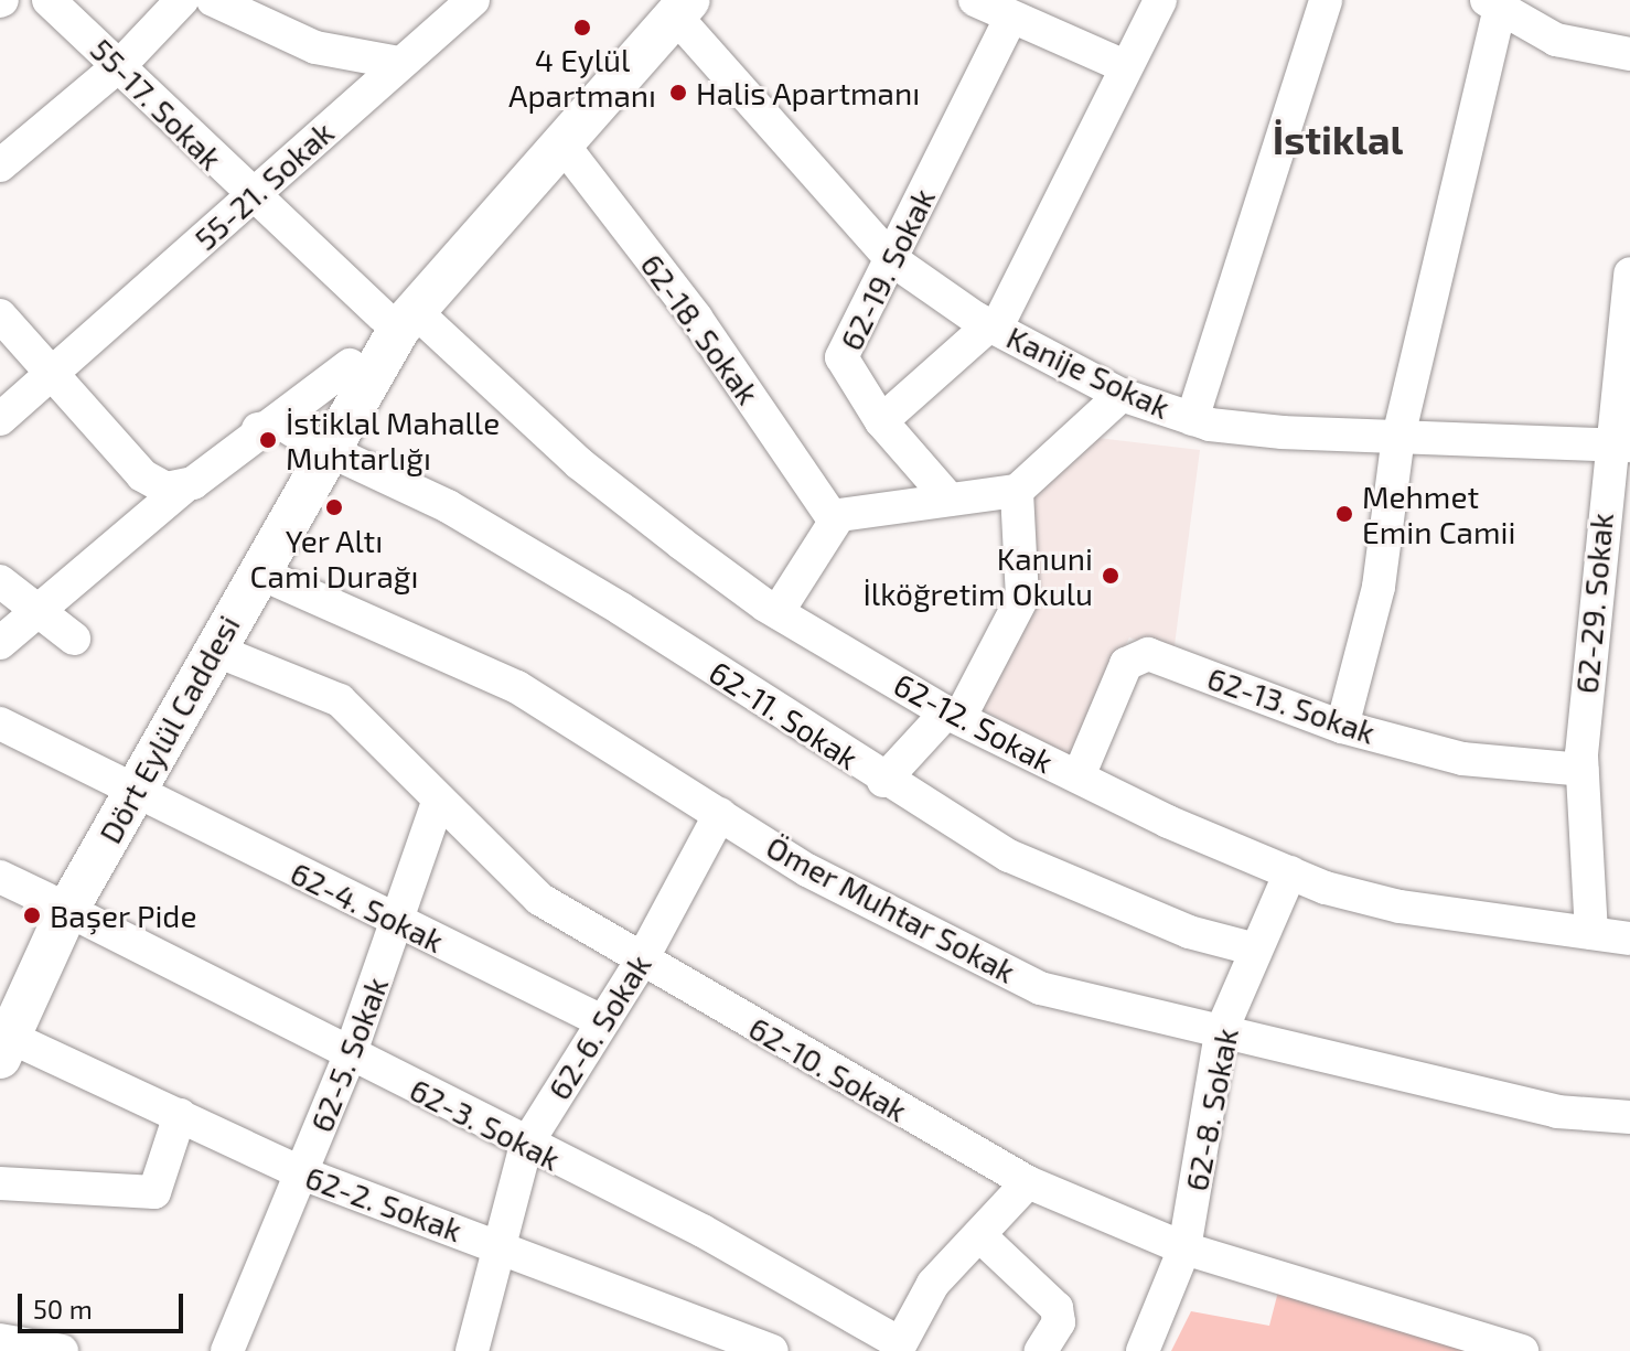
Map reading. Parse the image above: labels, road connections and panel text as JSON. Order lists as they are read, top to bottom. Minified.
{"streets":{"main road":["Dört Eylül Caddesi"],"street":["55-17. Sokak","55-21. Sokak","62-19. Sokak","62-18. Sokak","Kanije Sokak","62-29. Sokak","62-13. Sokak","62-11. Sokak","62-12. Sokak","62-4. Sokak","Ömer Muhtar Sokak","62-6. Sokak","62-5. Sokak","62-10. Sokak","62-8. Sokak","62-3. Sokak","62-2. Sokak"]},"crossings":[["55-17. Sokak","55-21. Sokak"],["55-17. Sokak","62-12. Sokak"],["55-17. Sokak","Dört Eylül Caddesi"],["62-19. Sokak","Kanije Sokak"],["62-18. Sokak","Dört Eylül Caddesi"],["Kanije Sokak","62-29. Sokak"],["Kanije Sokak","Dört Eylül Caddesi"],["62-29. Sokak","62-13. Sokak"],["62-29. Sokak","62-12. Sokak"],["62-13. Sokak","62-12. Sokak"],["62-11. Sokak","Dört Eylül Caddesi"],["62-11. Sokak","62-8. Sokak"],["62-12. Sokak","Dört Eylül Caddesi"],["62-12. Sokak","62-8. Sokak"],["Dört Eylül Caddesi","62-4. Sokak"],["Dört Eylül Caddesi","Ömer Muhtar Sokak"],["Dört Eylül Caddesi","62-10. Sokak"],["Dört Eylül Caddesi","62-3. Sokak"],["Dört Eylül Caddesi","62-2. Sokak"],["62-4. Sokak","62-6. Sokak"],["62-4. Sokak","62-5. Sokak"],["Ömer Muhtar Sokak","62-6. Sokak"],["Ömer Muhtar Sokak","62-8. Sokak"],["62-6. Sokak","62-10. Sokak"],["62-6. Sokak","62-3. Sokak"],["62-6. Sokak","62-2. Sokak"],["62-5. Sokak","62-10. Sokak"],["62-5. Sokak","62-3. Sokak"],["62-5. Sokak","62-2. Sokak"],["62-10. Sokak","62-8. Sokak"]],"districts":["İstiklal"],"places":["4 Eylül Apartmanı","Halis Apartmanı","İstiklal Mahalle Muhtarlığı","Yer Altı Cami Durağı","Mehmet Emin Camii","Kanuni İlköğretim Okulu","Başer Pide"],"scale_bar":"50 m"}
